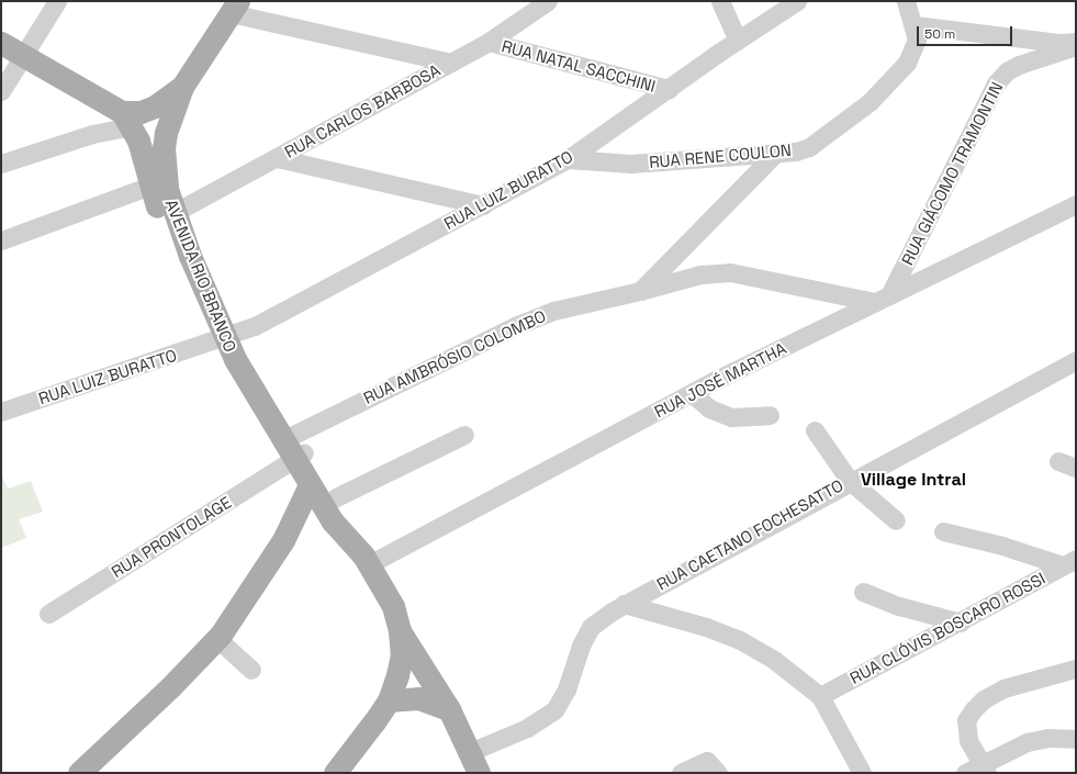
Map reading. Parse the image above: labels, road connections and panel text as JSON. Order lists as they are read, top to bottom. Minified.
{"streets":{"main road":["AVENIDA RIO BRANCO"],"street":["RUA NATAL SACCHINI","RUA CARLOS BARBOSA","RUA RENE COULON","RUA GIÁCOMO TRAMONTIN","RUA LUIZ BURATTO","RUA AMBRÓSIO COLOMBO","RUA JOSÉ MARTHA","RUA CAETANO FOCHESATTO","RUA PRONTOLAGE","RUA CLÓVIS BOSCARO ROSSI"]},"crossings":[["RUA NATAL SACCHINI","RUA CARLOS BARBOSA"],["RUA NATAL SACCHINI","RUA LUIZ BURATTO"],["RUA CARLOS BARBOSA","AVENIDA RIO BRANCO"],["RUA RENE COULON","RUA LUIZ BURATTO"],["RUA GIÁCOMO TRAMONTIN","RUA AMBRÓSIO COLOMBO"],["RUA GIÁCOMO TRAMONTIN","RUA JOSÉ MARTHA"],["RUA LUIZ BURATTO","AVENIDA RIO BRANCO"],["AVENIDA RIO BRANCO","RUA AMBRÓSIO COLOMBO"],["AVENIDA RIO BRANCO","RUA JOSÉ MARTHA"],["AVENIDA RIO BRANCO","RUA PRONTOLAGE"],["RUA AMBRÓSIO COLOMBO","RUA JOSÉ MARTHA"]],"districts":["Village Intral"],"scale_bar":"50 m"}
